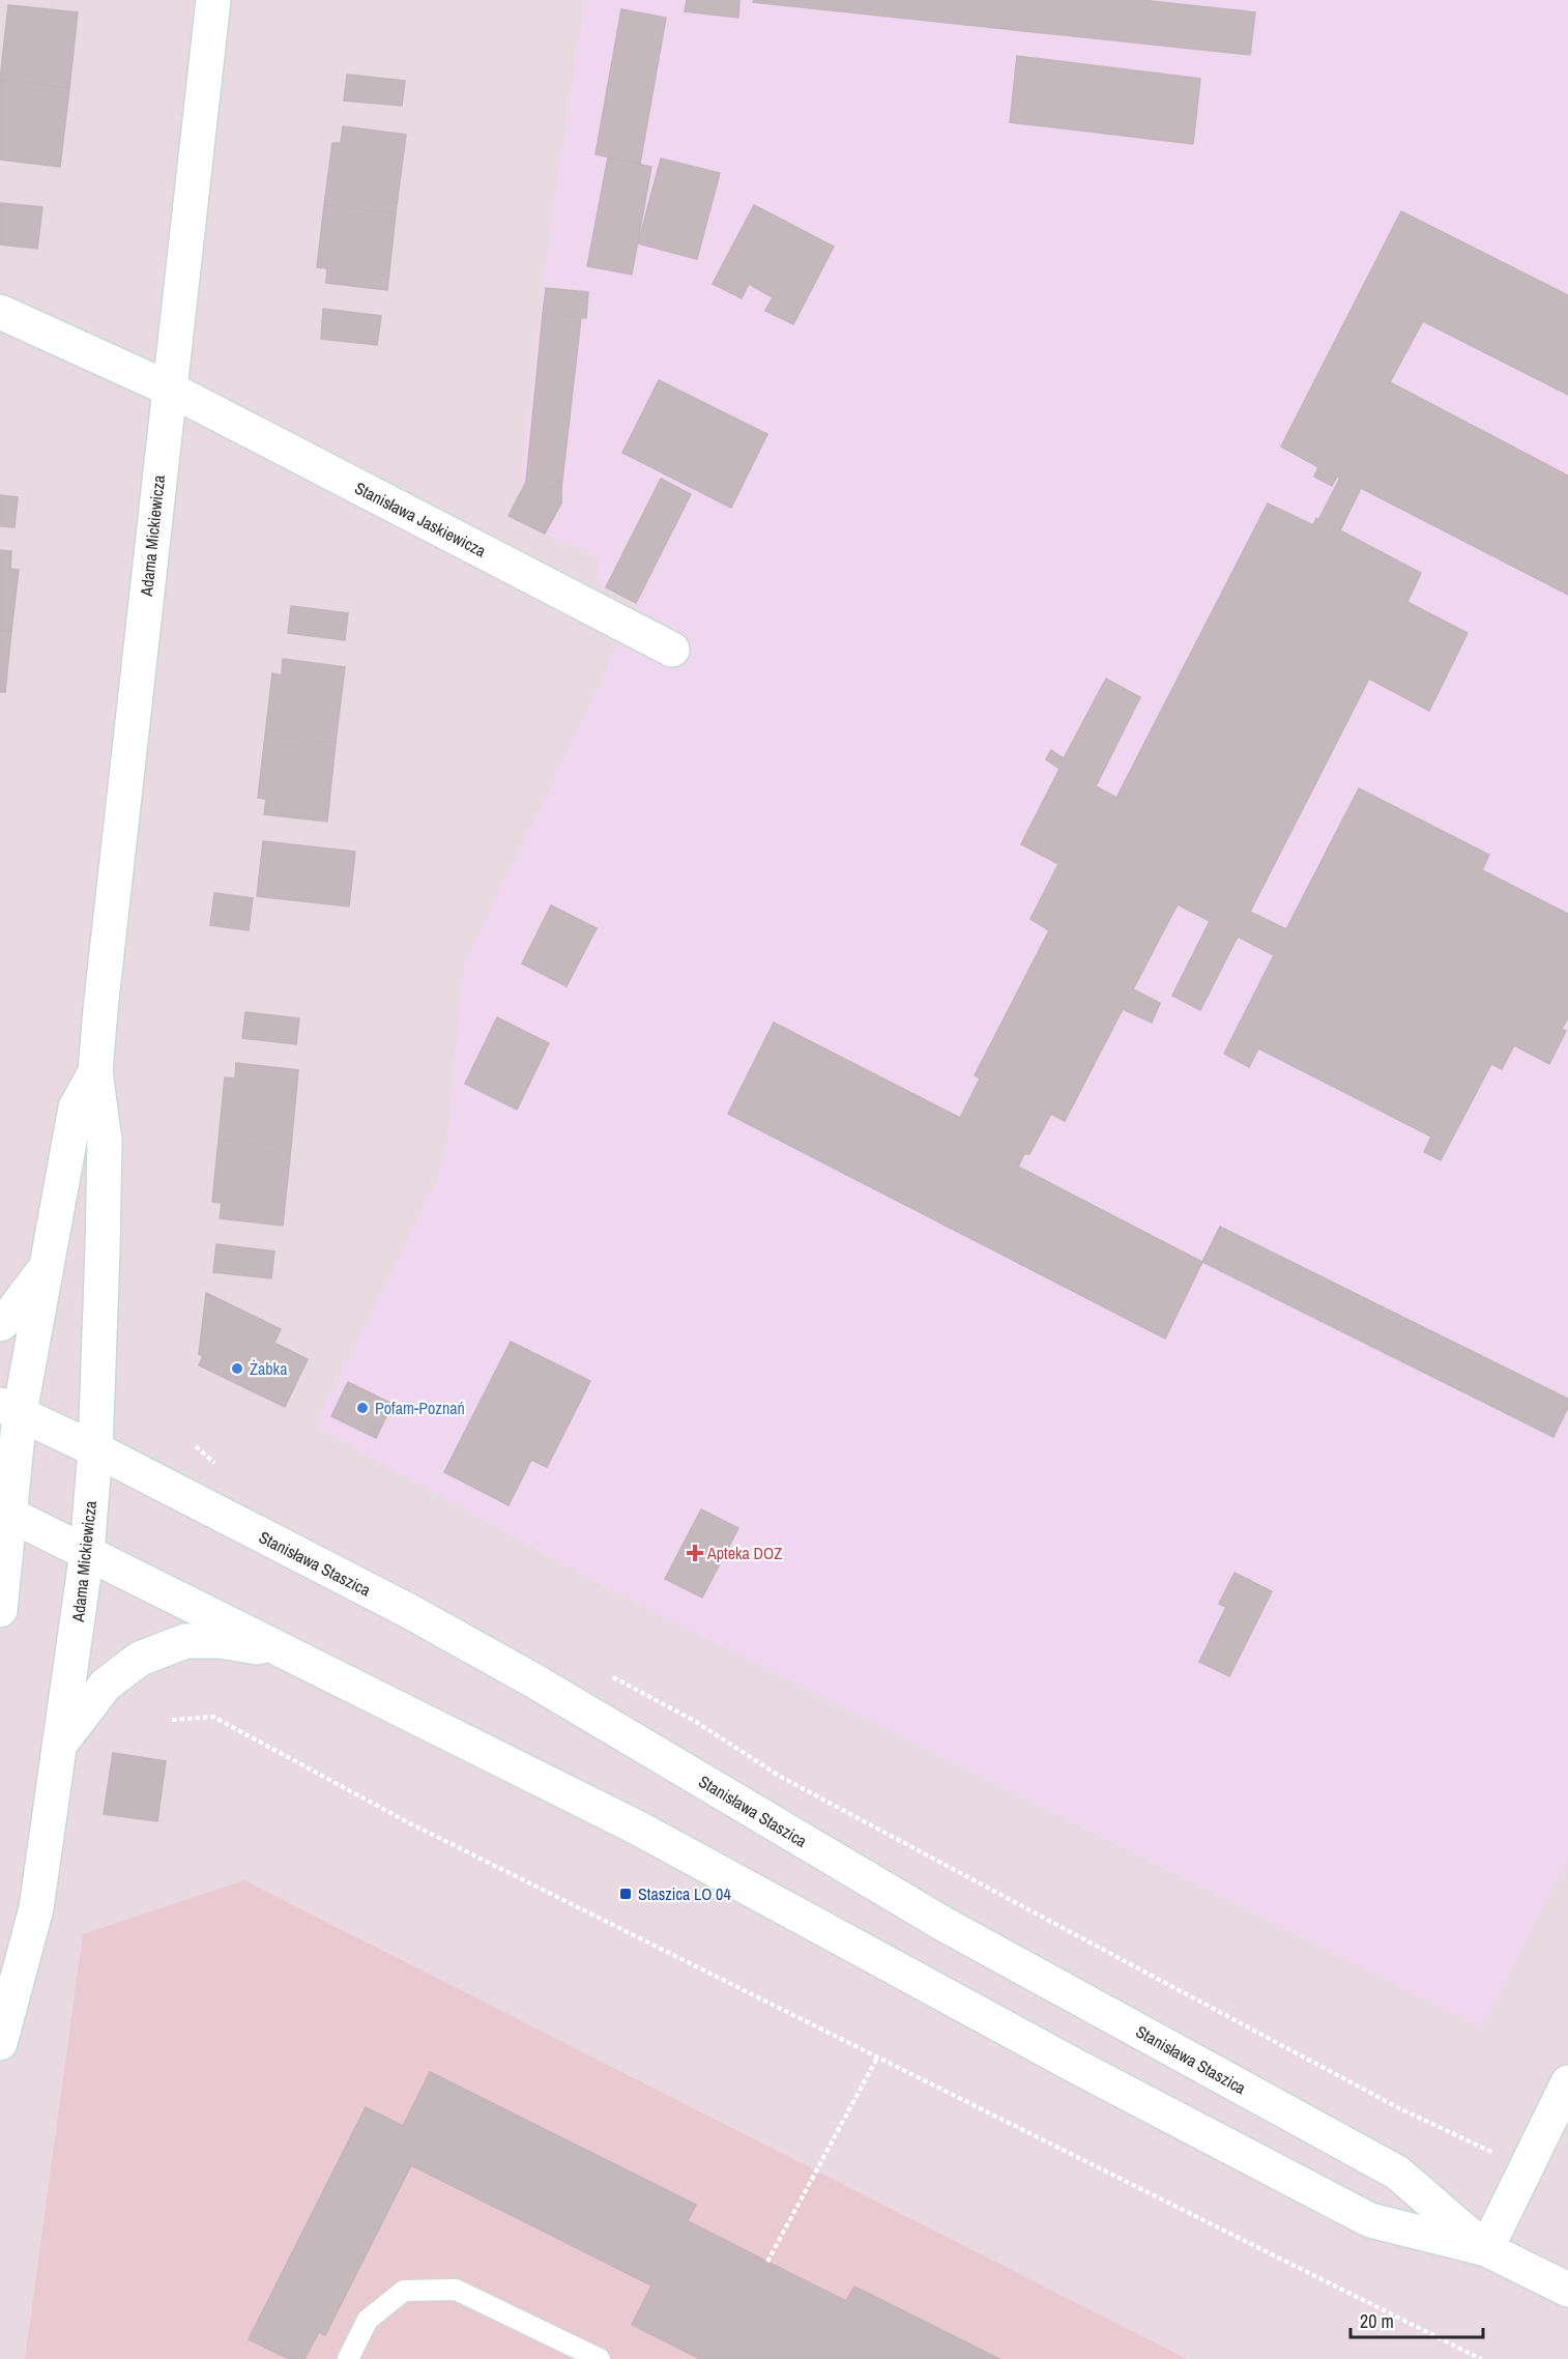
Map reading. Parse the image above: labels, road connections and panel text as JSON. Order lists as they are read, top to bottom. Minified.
{"streets":{"street":["Stanisława Jaskiewicza","Adama Mickiewicza","Stanisława Staszica"]},"crossings":[["Stanisława Jaskiewicza","Adama Mickiewicza"],["Adama Mickiewicza","Stanisława Staszica"]],"places":{"other":["Żabka","Pofam-Poznań"],"health":["Apteka DOZ"],"transit":["Staszica LO 04"]},"scale_bar":"20 m"}
